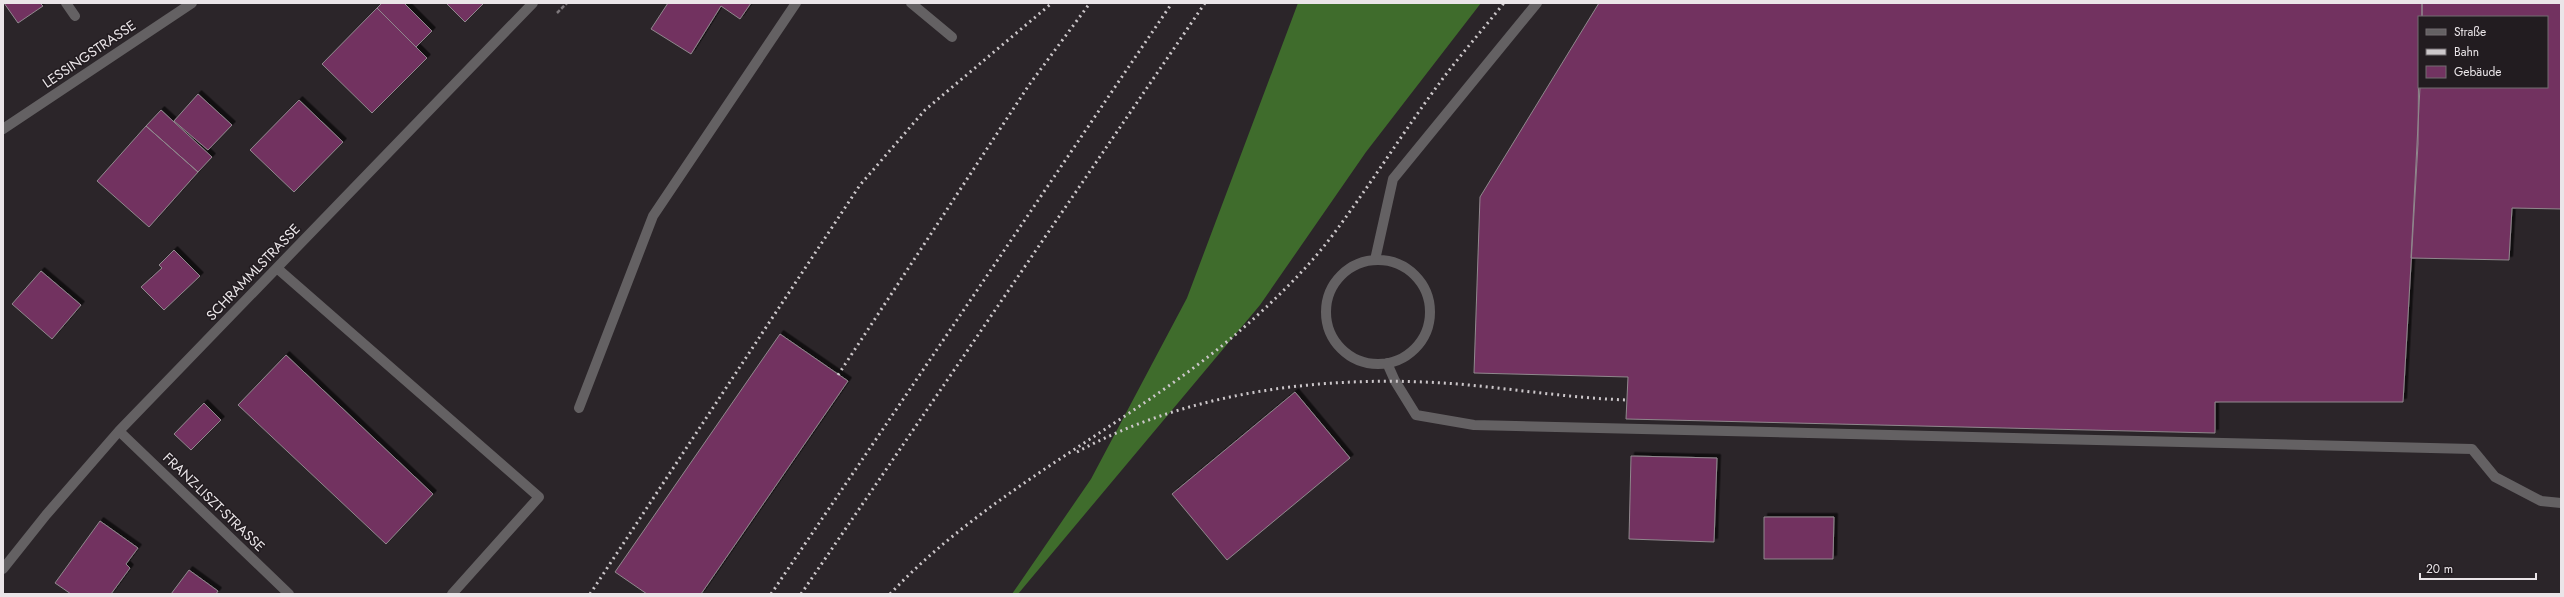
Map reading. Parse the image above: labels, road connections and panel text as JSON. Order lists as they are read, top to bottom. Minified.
{"streets":{"street":["LESSINGSTRASSE","SCHRAMMLSTRASSE","FRANZ-LISZT-STRASSE"]},"crossings":[["SCHRAMMLSTRASSE","FRANZ-LISZT-STRASSE"]],"legend":["Straße","Bahn","Gebäude"],"scale_bar":"20 m"}
